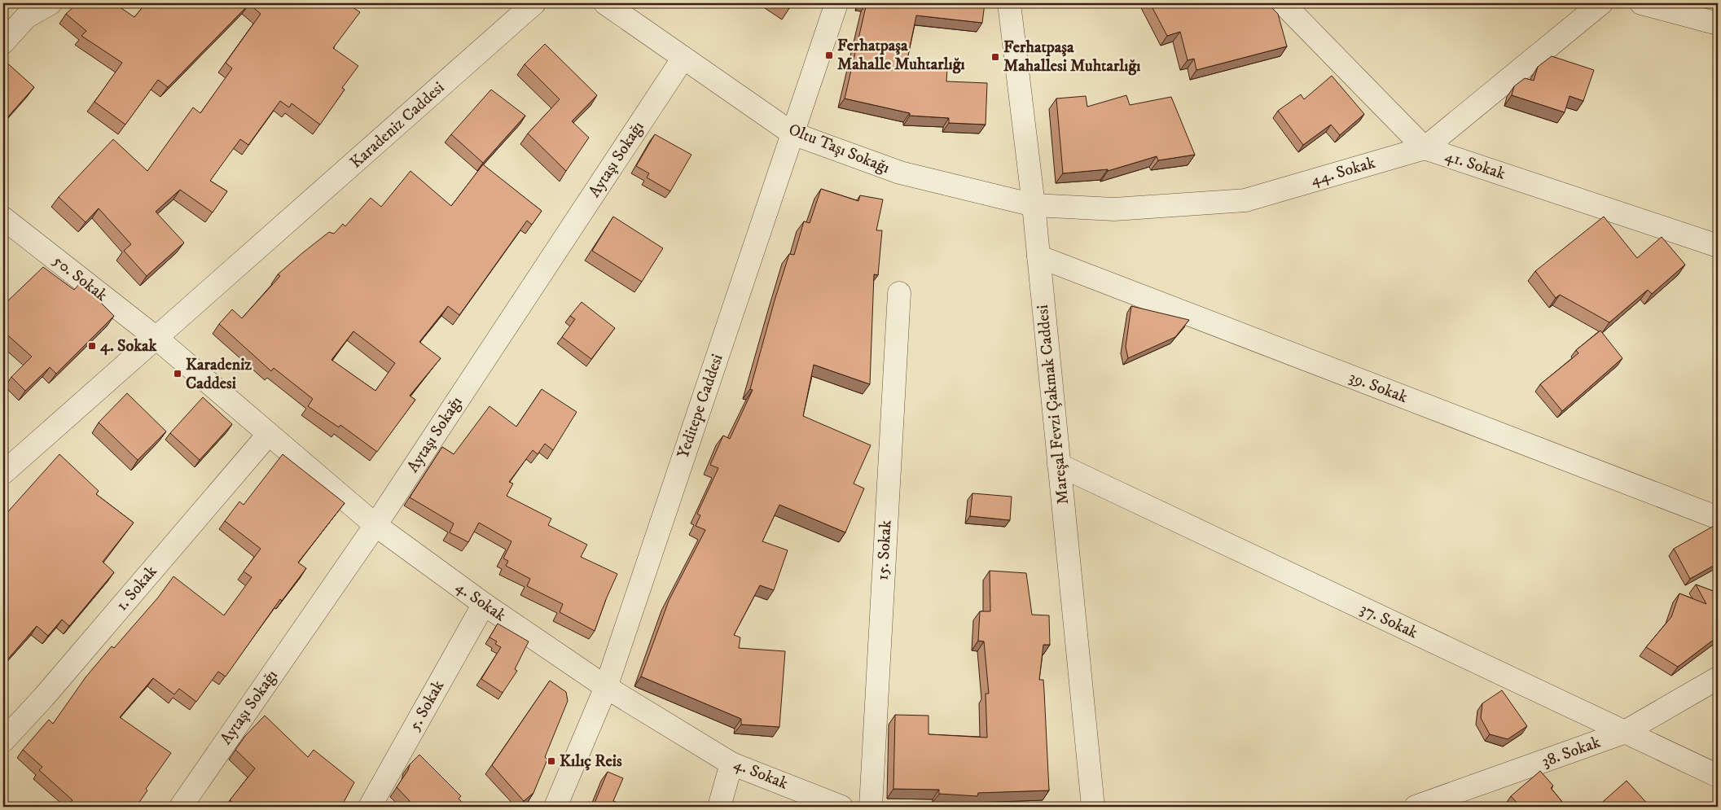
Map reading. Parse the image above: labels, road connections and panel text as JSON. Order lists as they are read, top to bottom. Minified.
{"streets":{"street":["Karadeniz Caddesi","Oltu Taşı Sokağı","Aytaşı Sokağı","41. Sokak","44. Sokak","50. Sokak","39. Sokak","Mareşal Fevzi Çakmak Caddesi","Yeditepe Caddesi","15. Sokak","1. Sokak","4. Sokak","37. Sokak","5. Sokak","38. Sokak"]},"crossings":[["Karadeniz Caddesi","50. Sokak"],["Karadeniz Caddesi","4. Sokak"],["Oltu Taşı Sokağı","Aytaşı Sokağı"],["Oltu Taşı Sokağı","44. Sokak"],["Oltu Taşı Sokağı","Mareşal Fevzi Çakmak Caddesi"],["Oltu Taşı Sokağı","Yeditepe Caddesi"],["Aytaşı Sokağı","4. Sokak"],["41. Sokak","44. Sokak"],["44. Sokak","Mareşal Fevzi Çakmak Caddesi"],["50. Sokak","4. Sokak"],["39. Sokak","Mareşal Fevzi Çakmak Caddesi"],["Mareşal Fevzi Çakmak Caddesi","37. Sokak"],["Yeditepe Caddesi","4. Sokak"],["1. Sokak","4. Sokak"],["4. Sokak","5. Sokak"],["37. Sokak","38. Sokak"]],"places":{"transit":["Ferhatpaşa Mahalle Muhtarlığı","Ferhatpaşa Mahallesi Muhtarlığı","4. Sokak","Karadeniz Caddesi","Kılıç Reis"]}}
